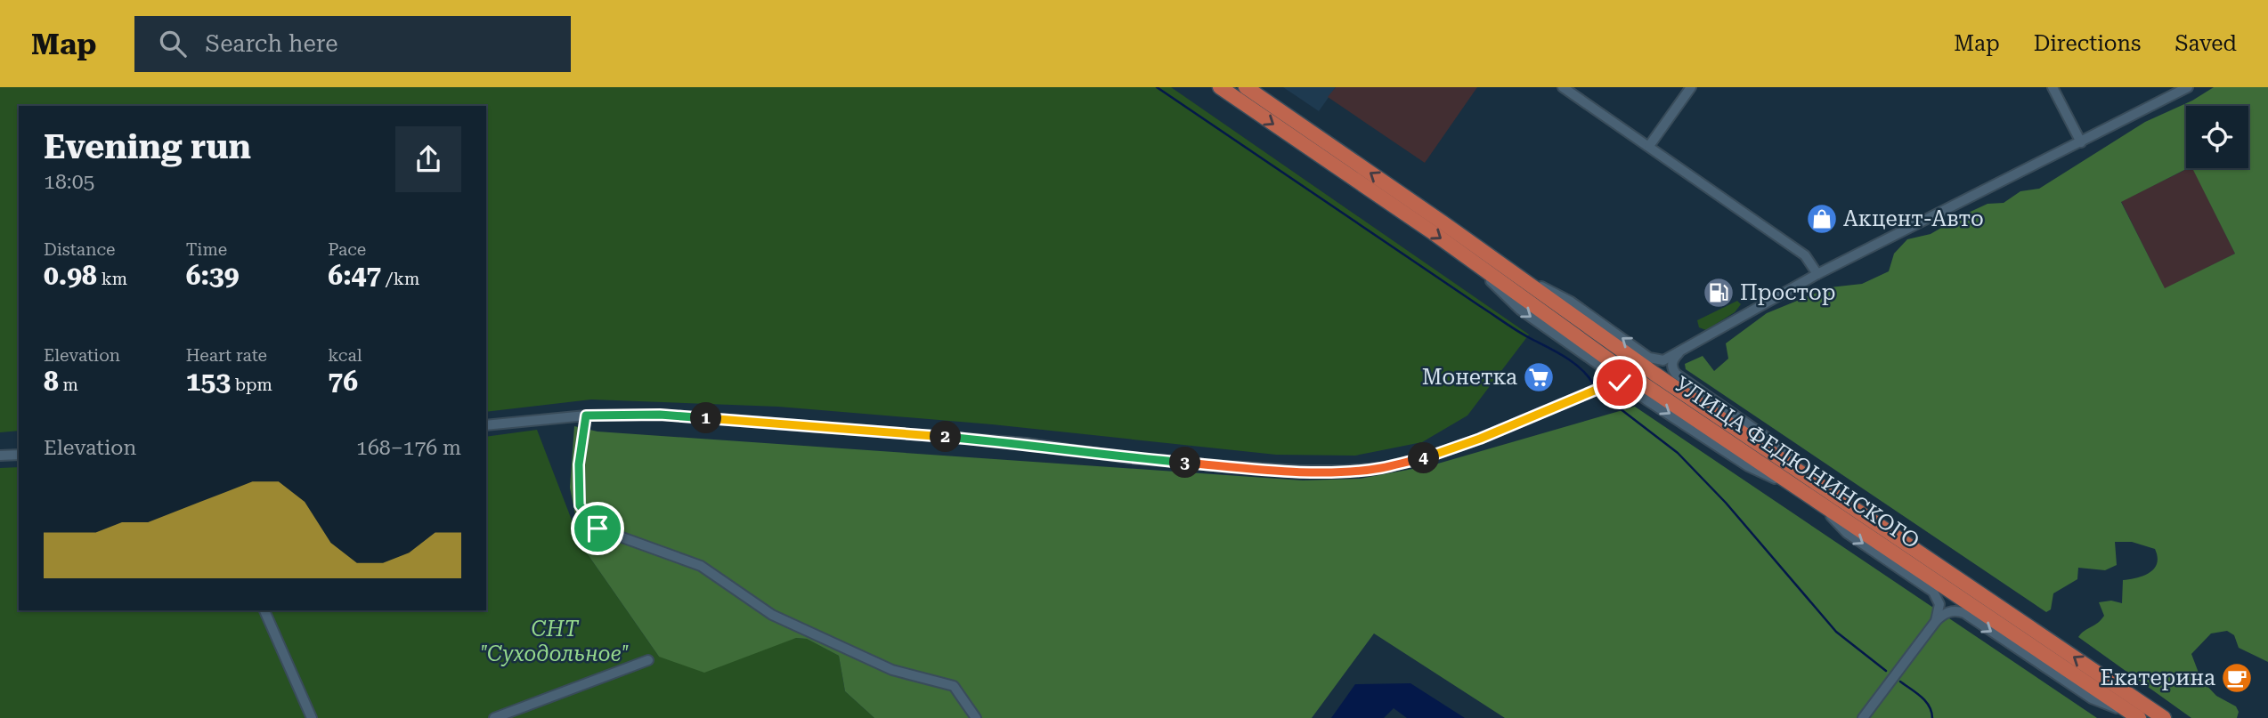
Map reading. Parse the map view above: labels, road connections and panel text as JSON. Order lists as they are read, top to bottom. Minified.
{"streets":{"highway":["УЛИЦА ФЕДЮНИНСКОГО"]},"parks":["СНТ \"Суходольное\""],"places":{"shop":["Акцент-Авто"],"fuel station":["Простор"],"supermarket":["Монетка"],"cafe":["Екатерина"]},"page":{"header":"Map","search":"Search here","nav":["Map","Directions","Saved"],"heading":["Evening run","18:05"],"stats":[["Distance","0.98 km"],["Time","6:39"],["Pace","6:47 /km"],["Elevation","8 m"],["Heart rate","153 bpm"],["kcal","76"]],"pins":["1","2","4","3"],"chart":["Elevation","168–176 m"]}}
